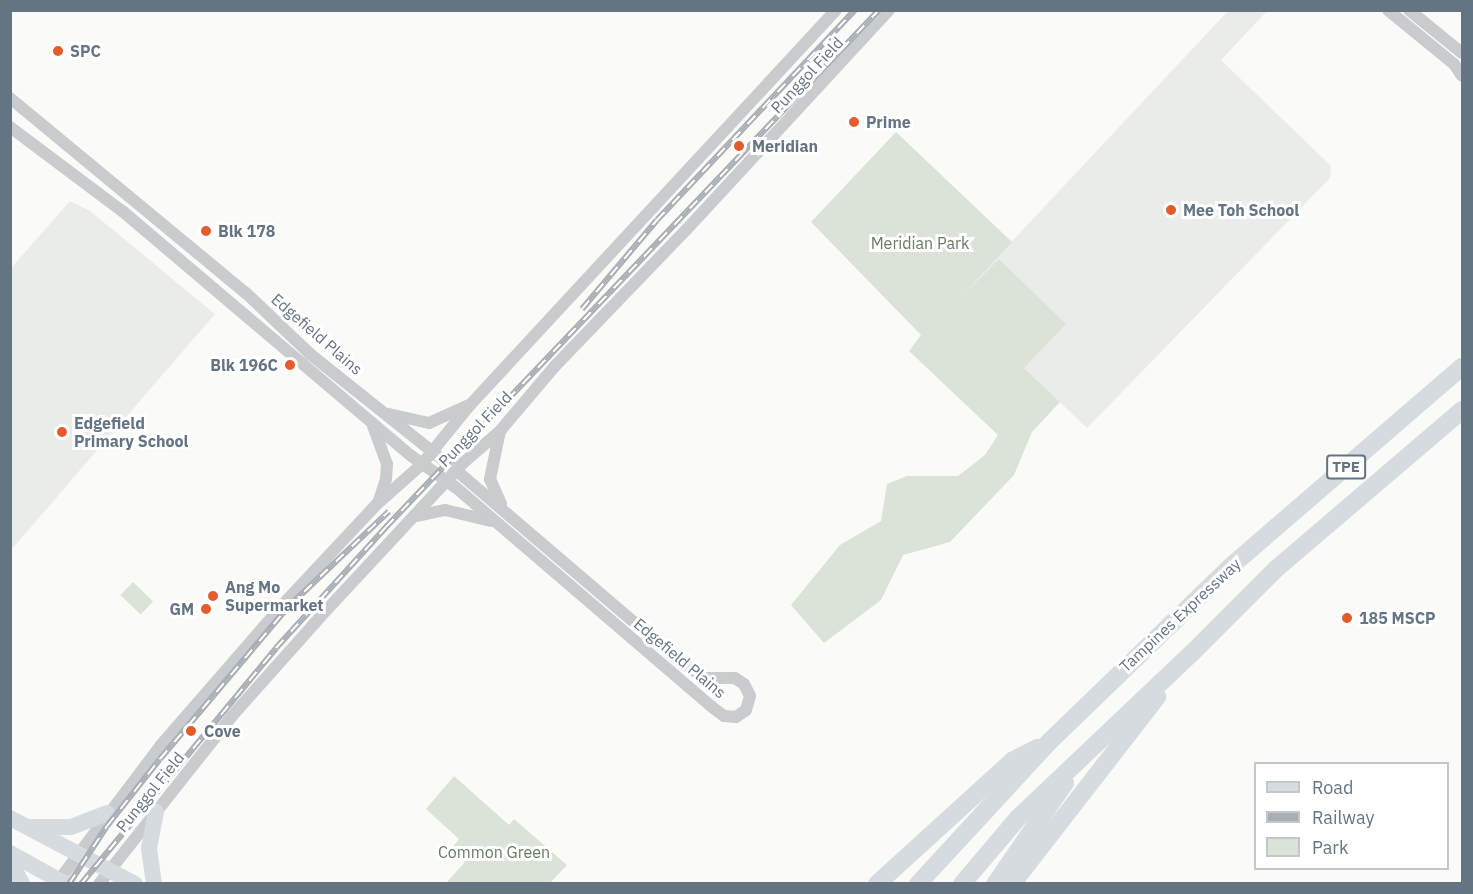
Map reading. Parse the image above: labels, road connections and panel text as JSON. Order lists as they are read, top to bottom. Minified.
{"streets":{"highway":["TPE","Tampines Expressway"],"street":["Punggol Field","Edgefield Plains"]},"crossings":[["Punggol Field","Edgefield Plains"]],"parks":["Meridian Park","Common Green"],"places":["SPC","Prime","Meridian","Mee Toh School","Blk 178","Blk 196C","Edgefield Primary School","Ang Mo Supermarket","GM","185 MSCP","Cove"],"legend":["Road","Railway","Park"]}
